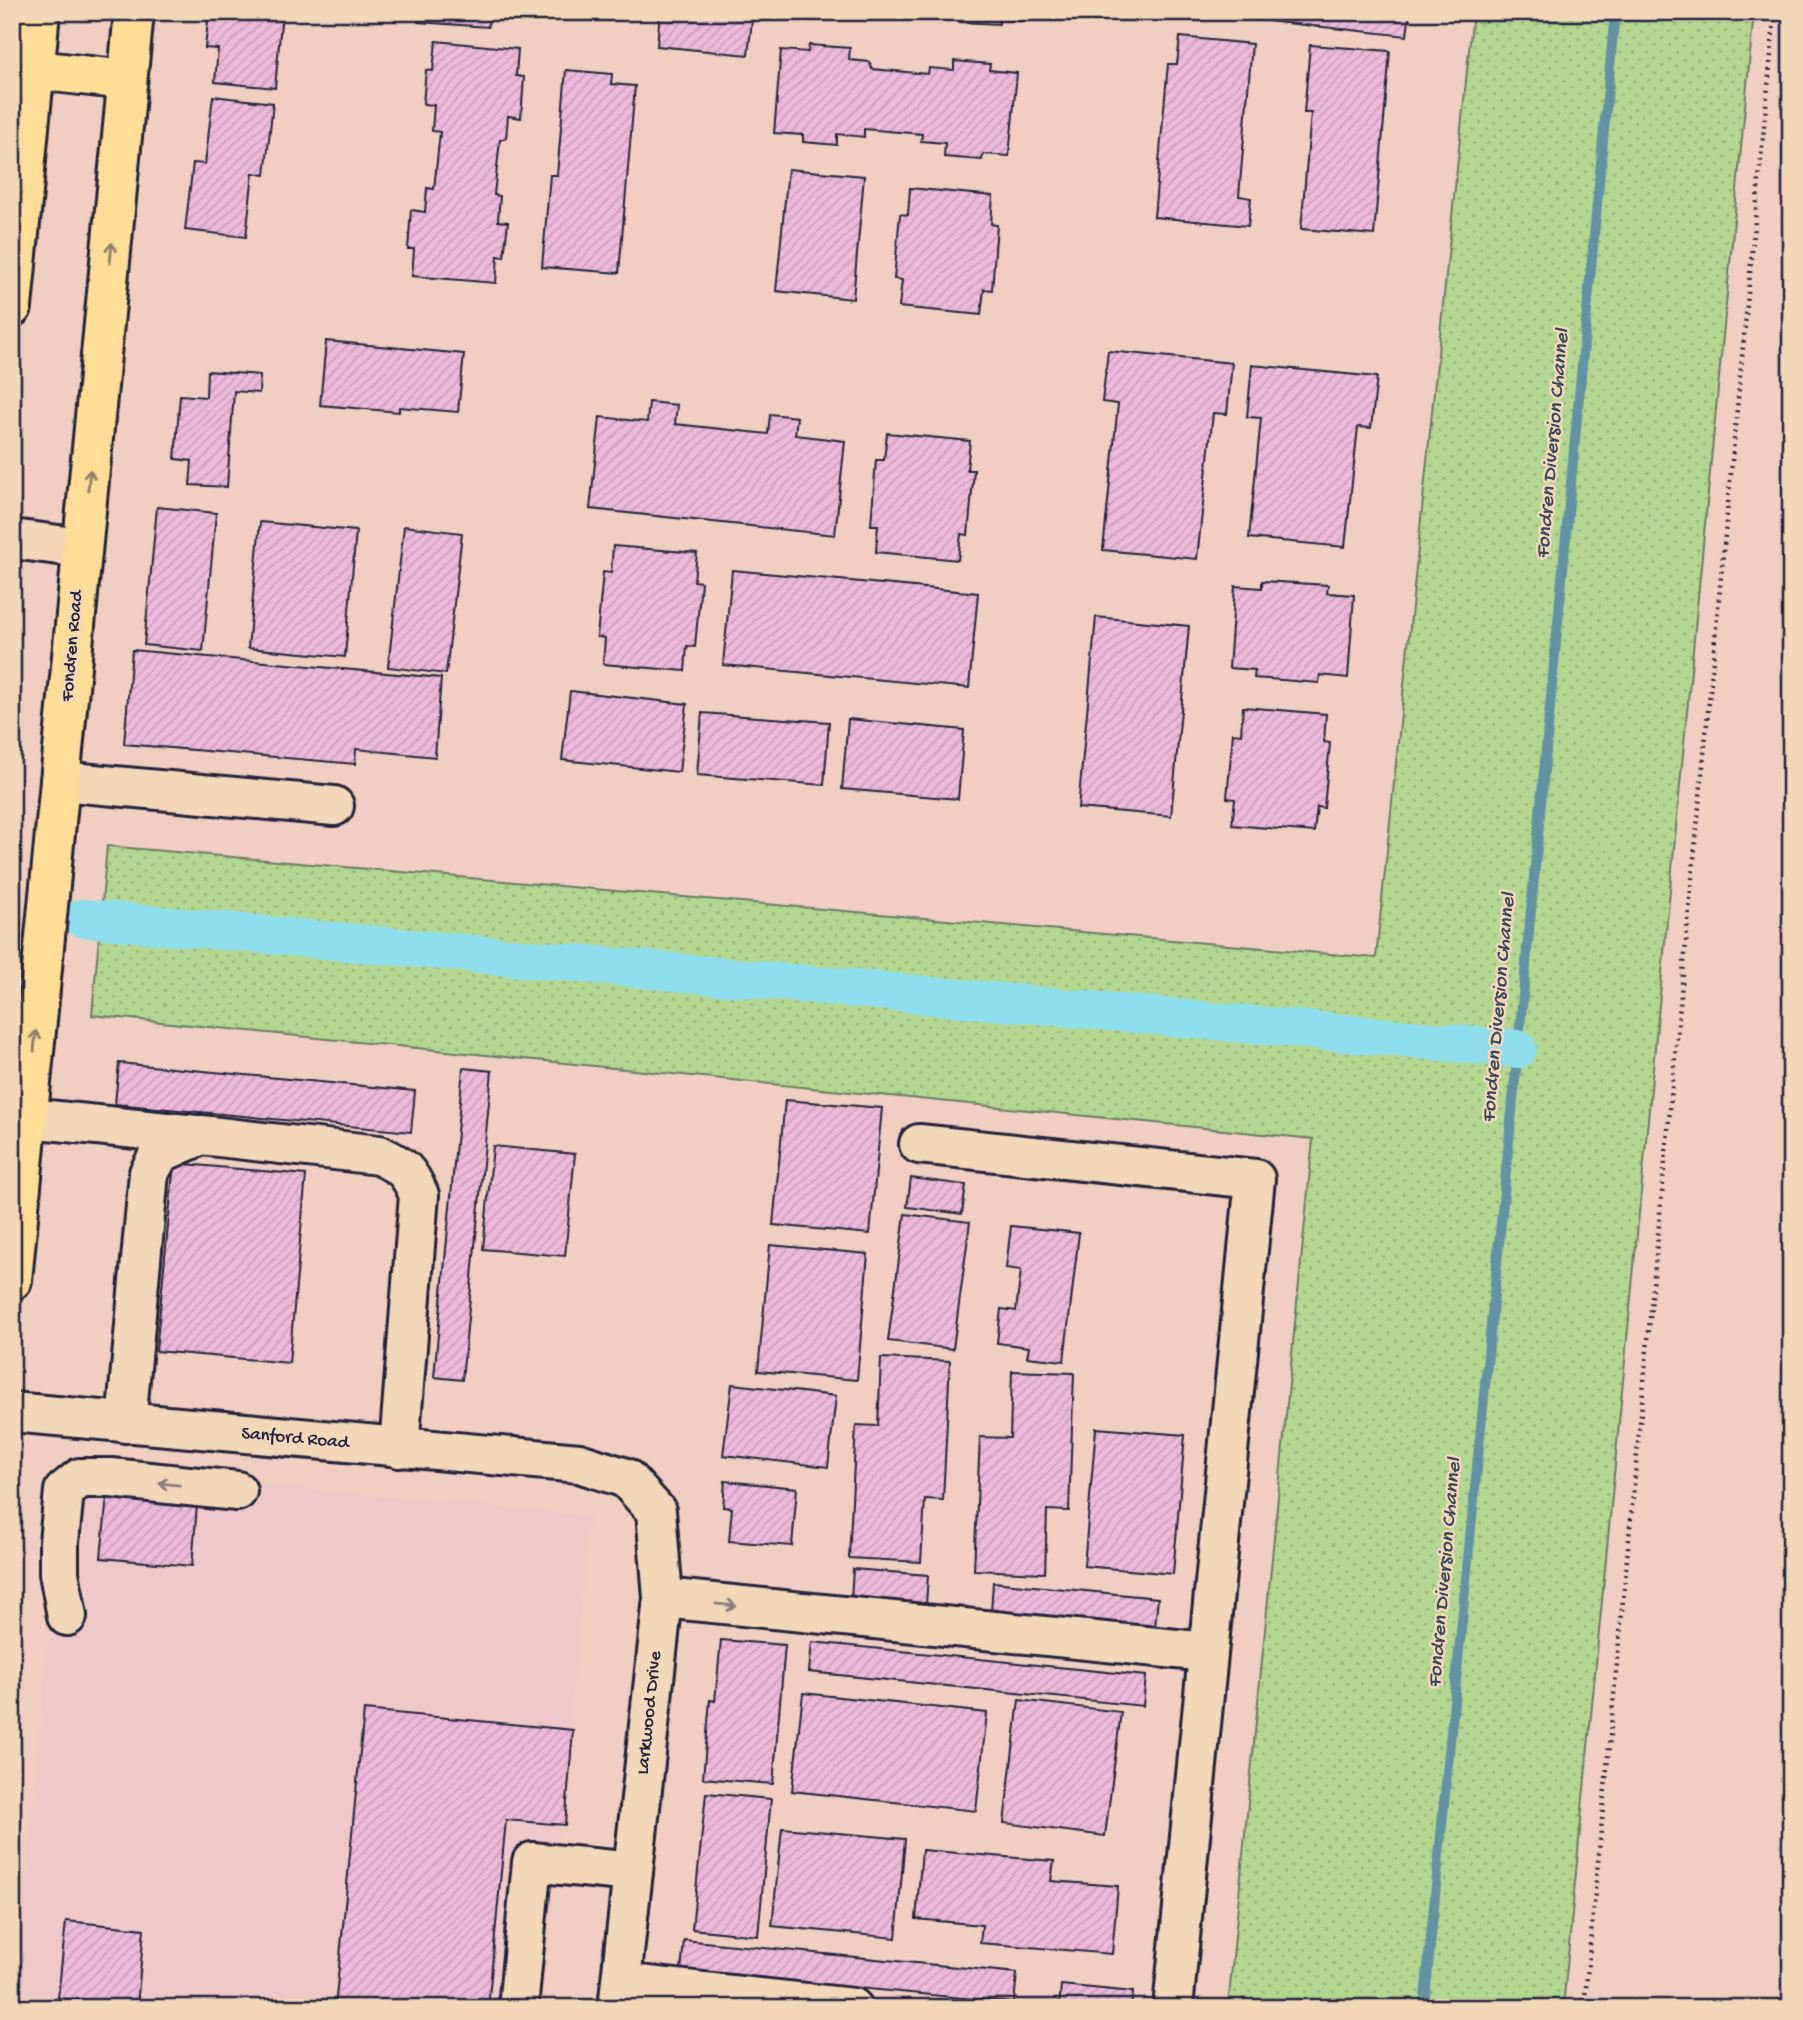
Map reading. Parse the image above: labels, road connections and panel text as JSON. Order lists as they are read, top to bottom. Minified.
{"streets":{"main road":["Fondren Road"],"street":["Sanford Road","Larkwood Drive"]},"crossings":[["Sanford Road","Larkwood Drive"]],"one_way":["Fondren Road"],"water":["Fondren Diversion Channel"]}
